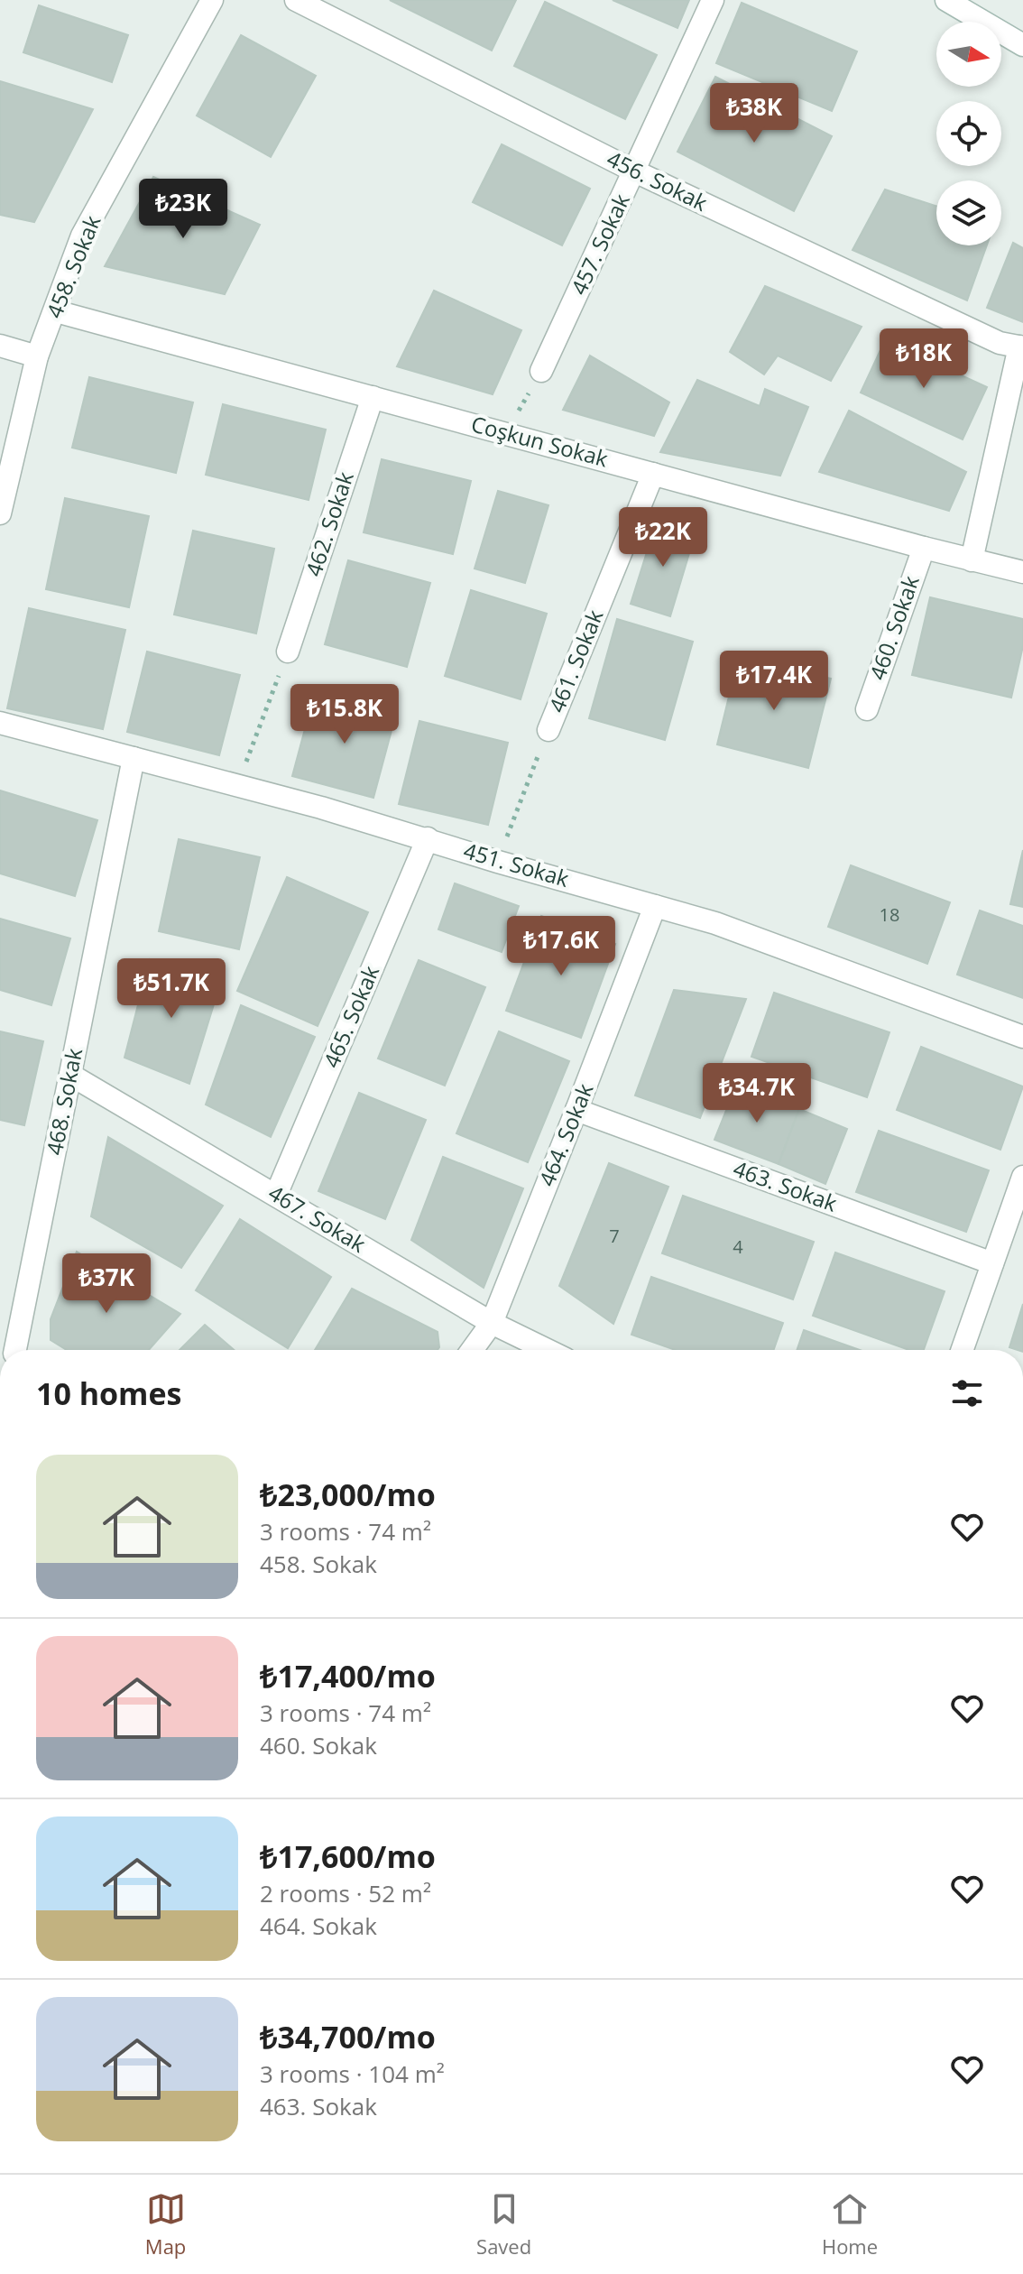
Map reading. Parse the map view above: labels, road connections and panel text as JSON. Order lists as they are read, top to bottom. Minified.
{"streets":{"street":["456. Sokak","457. Sokak","458. Sokak","Coşkun Sokak","462. Sokak","460. Sokak","461. Sokak","451. Sokak","465. Sokak","468. Sokak","464. Sokak","463. Sokak","467. Sokak"]},"crossings":[["456. Sokak","457. Sokak"],["458. Sokak","Coşkun Sokak"],["Coşkun Sokak","462. Sokak"],["Coşkun Sokak","460. Sokak"],["Coşkun Sokak","461. Sokak"],["451. Sokak","465. Sokak"],["451. Sokak","468. Sokak"],["451. Sokak","464. Sokak"],["465. Sokak","467. Sokak"],["468. Sokak","467. Sokak"],["464. Sokak","463. Sokak"],["464. Sokak","467. Sokak"]],"house_numbers":["18","7","4"],"north":"right","page":{"price":["₺38K","₺23K","₺18K","₺22K","₺17.4K","₺15.8K","₺17.6K","₺51.7K","₺34.7K","₺37K"],"heading":"10 homes","list":[{"name":"₺23,000/mo","note":"3 rooms · 74 m² · 458. Sokak"},{"name":"₺17,400/mo","note":"3 rooms · 74 m² · 460. Sokak"},{"name":"₺17,600/mo","note":"2 rooms · 52 m² · 464. Sokak"},{"name":"₺34,700/mo","note":"3 rooms · 104 m² · 463. Sokak"}],"tabs":["Map","Saved","Home"]}}
